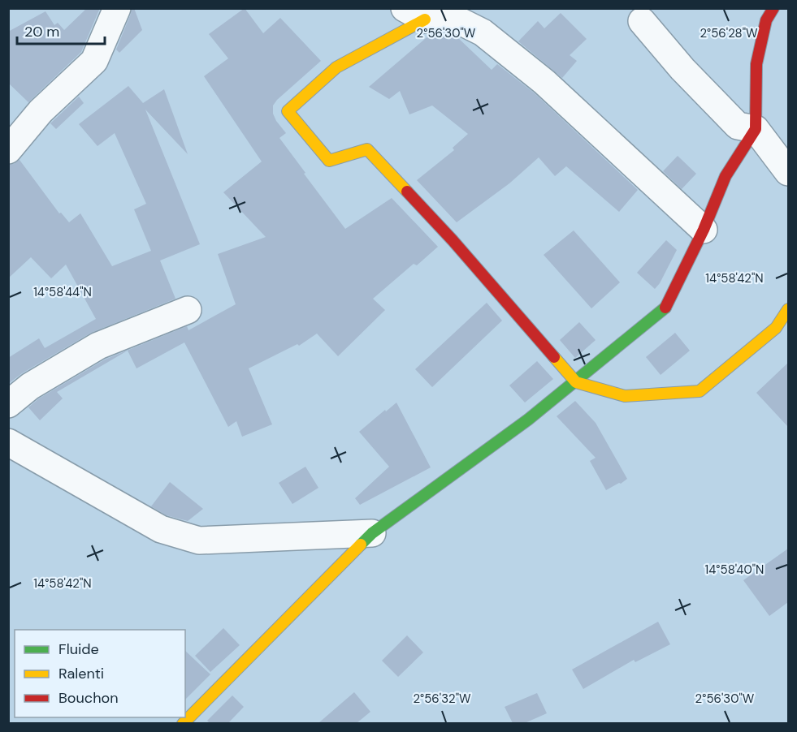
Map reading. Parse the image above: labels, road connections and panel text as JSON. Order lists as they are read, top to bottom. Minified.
{"legend":["Fluide","Ralenti","Bouchon"],"scale_bar":"20 m","coordinates":["2°56'28\"W","2°56'30\"W","14°58'42\"N","14°58'44\"N","14°58'40\"N","2°56'32\"W"]}
